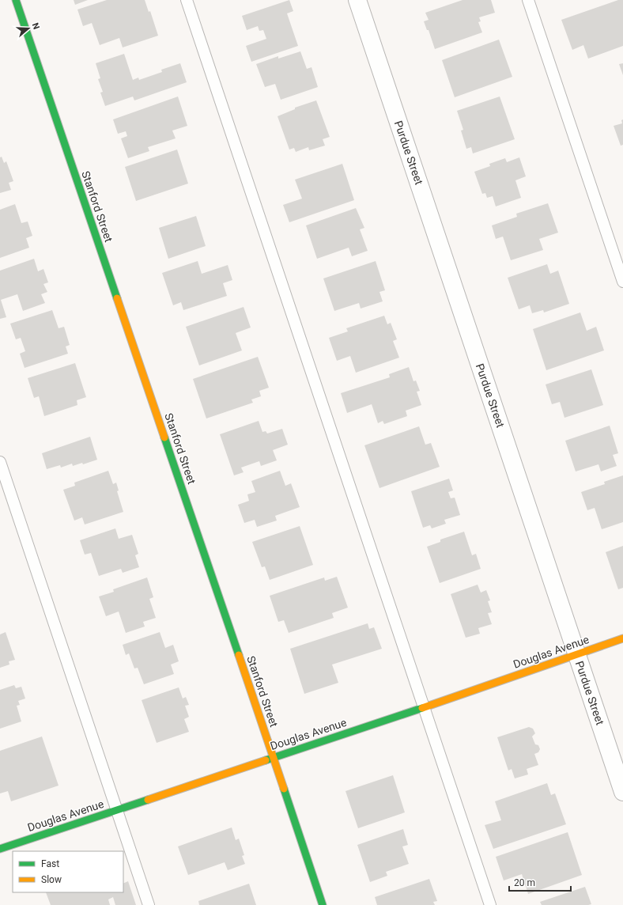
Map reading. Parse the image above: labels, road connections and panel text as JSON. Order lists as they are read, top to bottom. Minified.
{"streets":{"street":["Purdue Street","Stanford Street","Douglas Avenue"]},"crossings":[["Purdue Street","Douglas Avenue"],["Stanford Street","Douglas Avenue"]],"legend":["Fast","Slow"],"scale_bar":"20 m","north":"right"}
